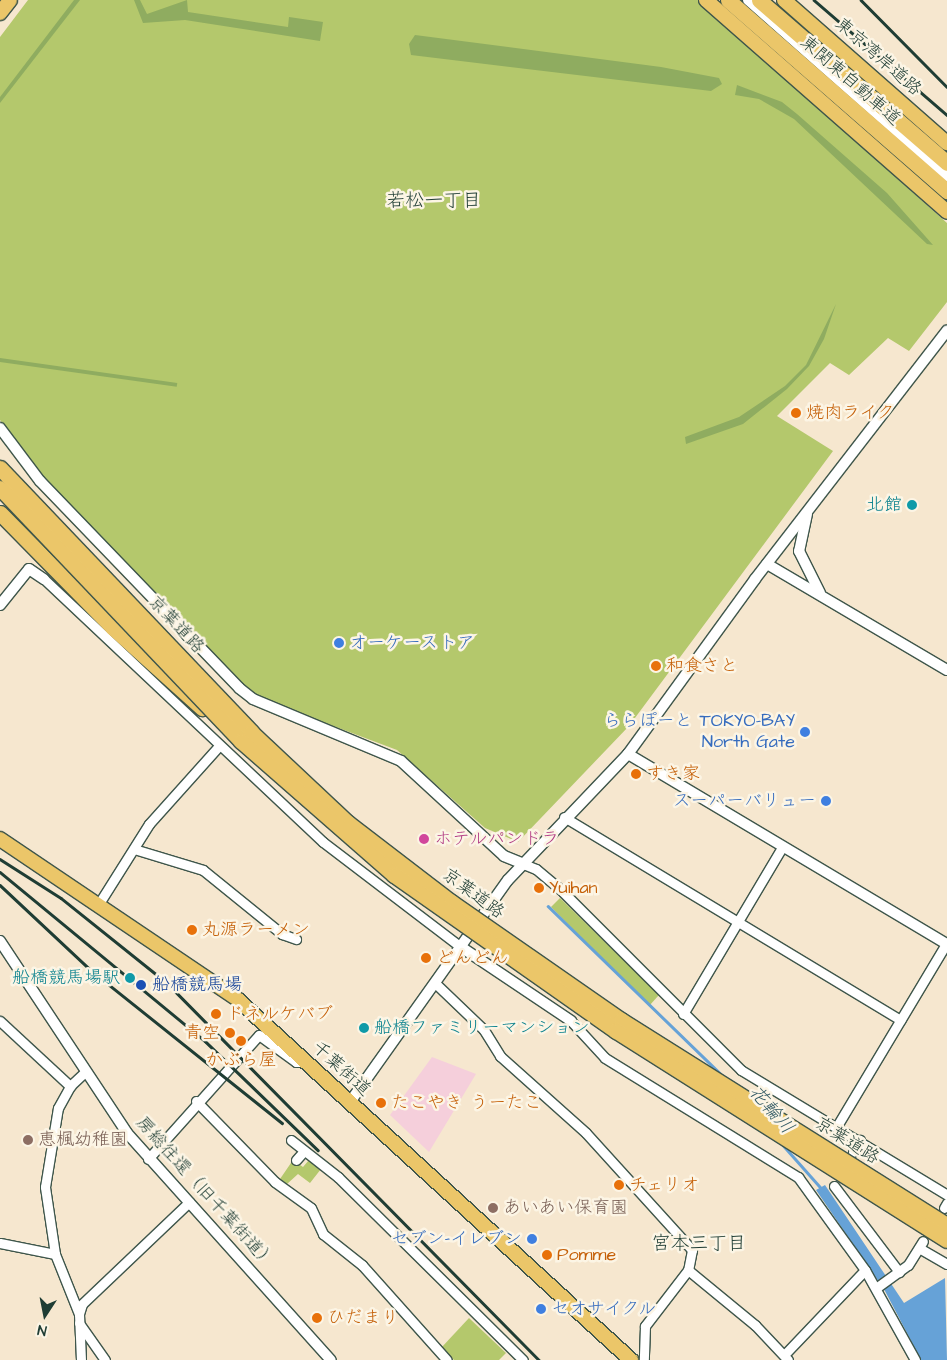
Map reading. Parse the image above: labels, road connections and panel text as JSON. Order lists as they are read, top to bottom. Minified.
{"streets":{"highway":["東関東自動車道","京葉道路"],"main road":["東京湾岸道路","千葉街道"],"street":["房総往還（旧千葉街道）"]},"districts":["若松一丁目","宮本三丁目"],"water":["花輪川"],"places":["焼肉ライク","北館","オーケーストア","和食さと","ららぽーと TOKYO−BAY North Gate","すき家","スーパーバリュー","ホテルパンドラ","Yuihan","丸源ラーメン","どんどん","船橋競馬場駅","船橋競馬場","ドネルケバブ","船橋ファミリーマンション","青空","かぶら屋","たこやき うーたこ","恵楓幼稚園","チェリオ","あいあい保育園","セブン-イレブン","Pomme","セオサイクル","ひだまり"],"north":"bottom"}
